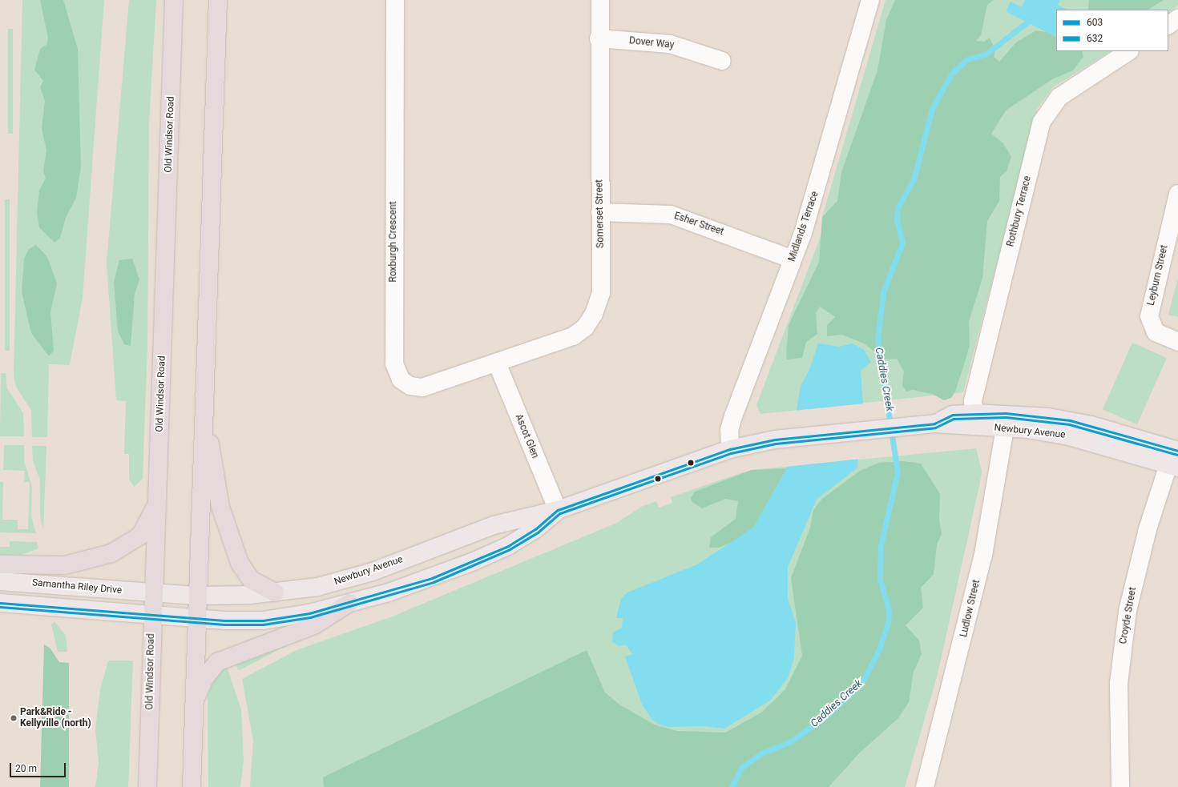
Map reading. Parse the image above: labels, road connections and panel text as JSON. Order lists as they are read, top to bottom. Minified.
{"streets":{"highway":["Old Windsor Road"],"main road":["Newbury Avenue","Samantha Riley Drive"],"street":["Dover Way","Rothbury Terrace","Somerset Street","Esher Street","Midlands Terrace","Roxburgh Crescent","Leyburn Street","Ascot Glen","Ludlow Street","Croyde Street"]},"crossings":[["Dover Way","Somerset Street"],["Old Windsor Road","Newbury Avenue"],["Old Windsor Road","Samantha Riley Drive"],["Rothbury Terrace","Newbury Avenue"],["Somerset Street","Esher Street"],["Somerset Street","Roxburgh Crescent"],["Somerset Street","Ascot Glen"],["Esher Street","Midlands Terrace"],["Midlands Terrace","Newbury Avenue"],["Roxburgh Crescent","Ascot Glen"],["Newbury Avenue","Ascot Glen"],["Newbury Avenue","Samantha Riley Drive"],["Newbury Avenue","Ludlow Street"],["Newbury Avenue","Croyde Street"]],"water":["Caddies Creek"],"places":["Park&Ride - Kellyville (north)"],"lines":["transit line 603","transit line 632"],"legend":["603","632"],"scale_bar":"20 m"}
